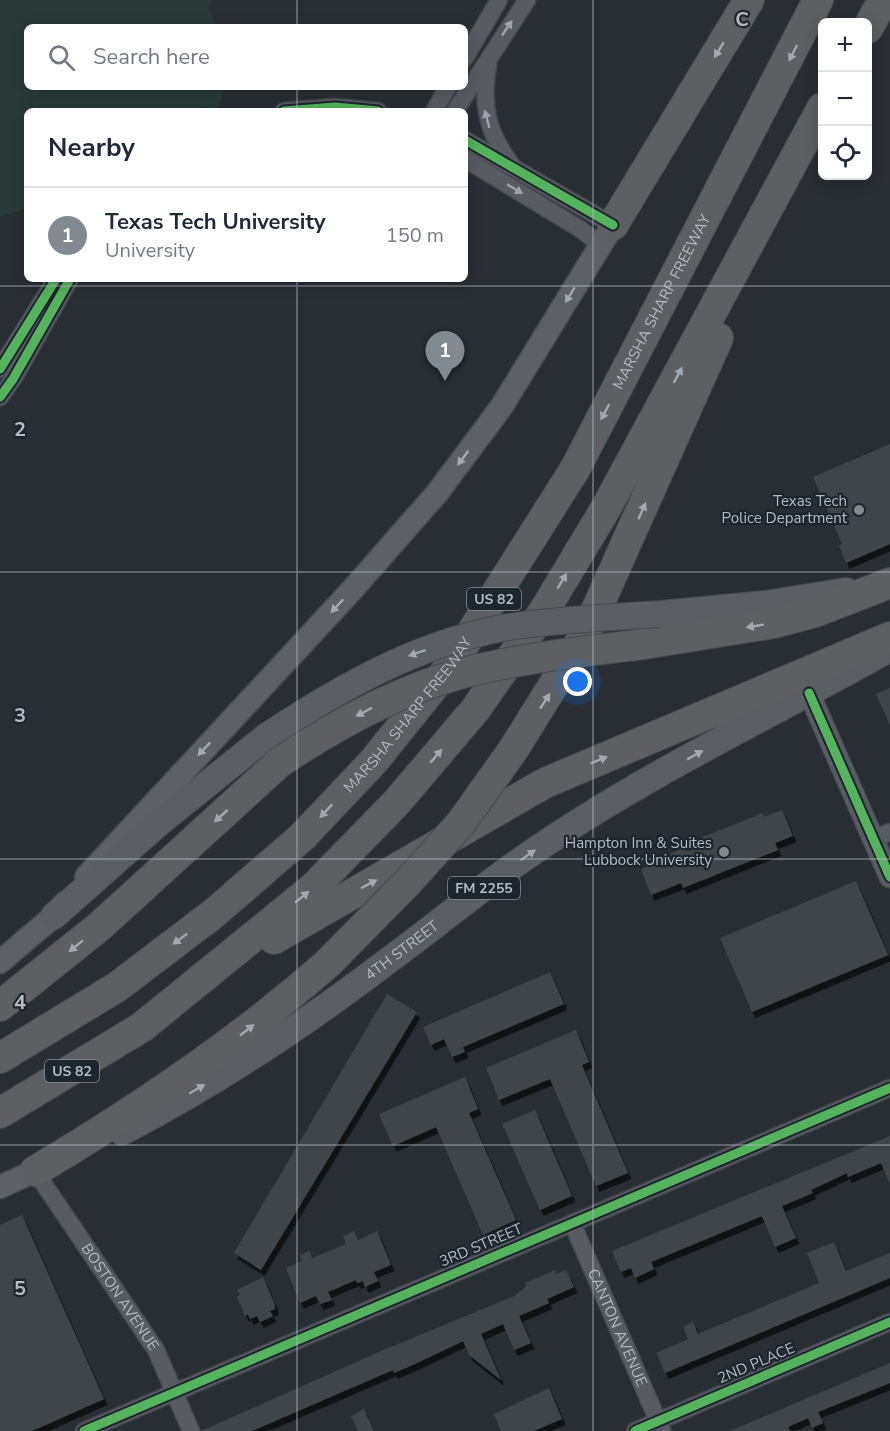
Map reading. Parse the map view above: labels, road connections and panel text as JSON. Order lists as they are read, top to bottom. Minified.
{"streets":{"highway":["MARSHA SHARP FREEWAY","US 82"],"main road":["FM 2255","4TH STREET"],"street":["3RD STREET","BOSTON AVENUE","CANTON AVENUE","2ND PLACE"]},"crossings":[["4TH STREET","BOSTON AVENUE"],["3RD STREET","BOSTON AVENUE"],["3RD STREET","CANTON AVENUE"],["CANTON AVENUE","2ND PLACE"]],"places":["Texas Tech Police Department","Hampton Inn & Suites Lubbock University"],"page":{"map_buttons":["+","−"],"search":"Search here","heading":"Nearby","list":[{"mark":"1","name":"Texas Tech University","note":"University","value":"150 m"}],"pins":"1"},"grid":{"columns":["C"],"rows":["2","3","4","5"]}}
